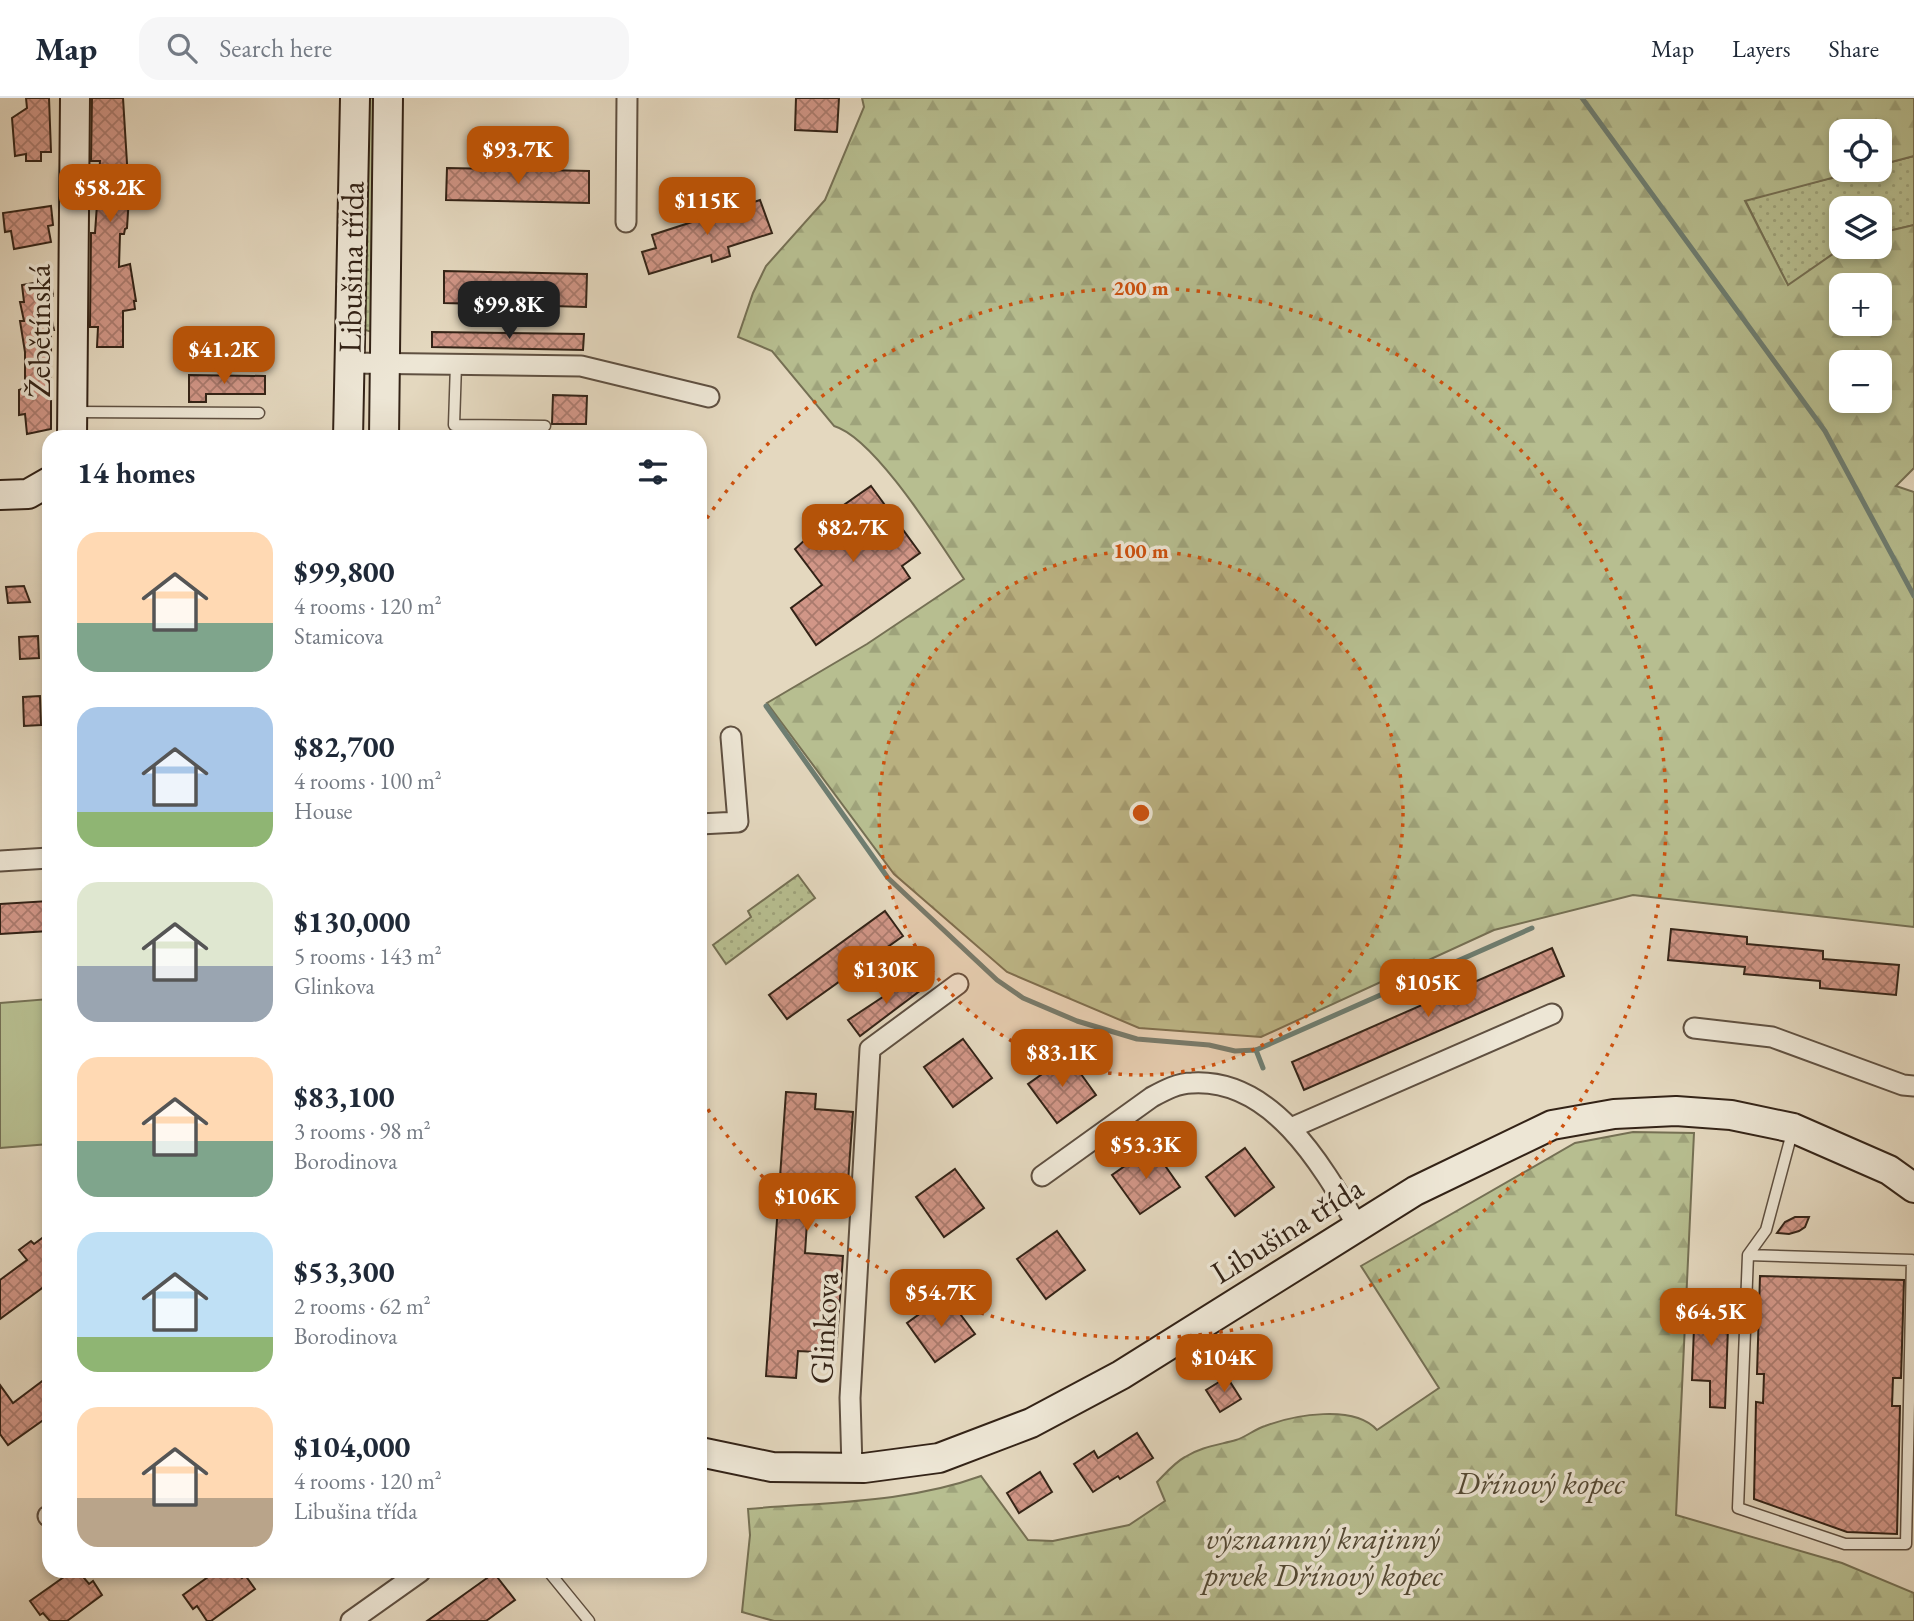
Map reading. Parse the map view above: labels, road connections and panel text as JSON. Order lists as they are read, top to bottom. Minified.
{"streets":{"street":["Libušina třída","Žebětínská","Glinkova"]},"crossings":[["Libušina třída","Glinkova"]],"parks":["Dřínový kopec","významný krajinný prvek Dřínový kopec"],"page":{"header":"Map","search":"Search here","nav":["Map","Layers","Share"],"map_buttons":["+","−"],"price":["$93.7K","$58.2K","$115K","$99.8K","$41.2K","$82.7K","$130K","$105K","$83.1K","$53.3K","$106K","$54.7K","$64.5K","$104K"],"heading":"14 homes","list":[{"name":"$99,800","note":"4 rooms · 120 m² · Stamicova"},{"name":"$82,700","note":"4 rooms · 100 m² · House"},{"name":"$130,000","note":"5 rooms · 143 m² · Glinkova"},{"name":"$83,100","note":"3 rooms · 98 m² · Borodinova"},{"name":"$53,300","note":"2 rooms · 62 m² · Borodinova"},{"name":"$104,000","note":"4 rooms · 120 m² · Libušina třída"}]},"rings":["200 m","100 m"]}
